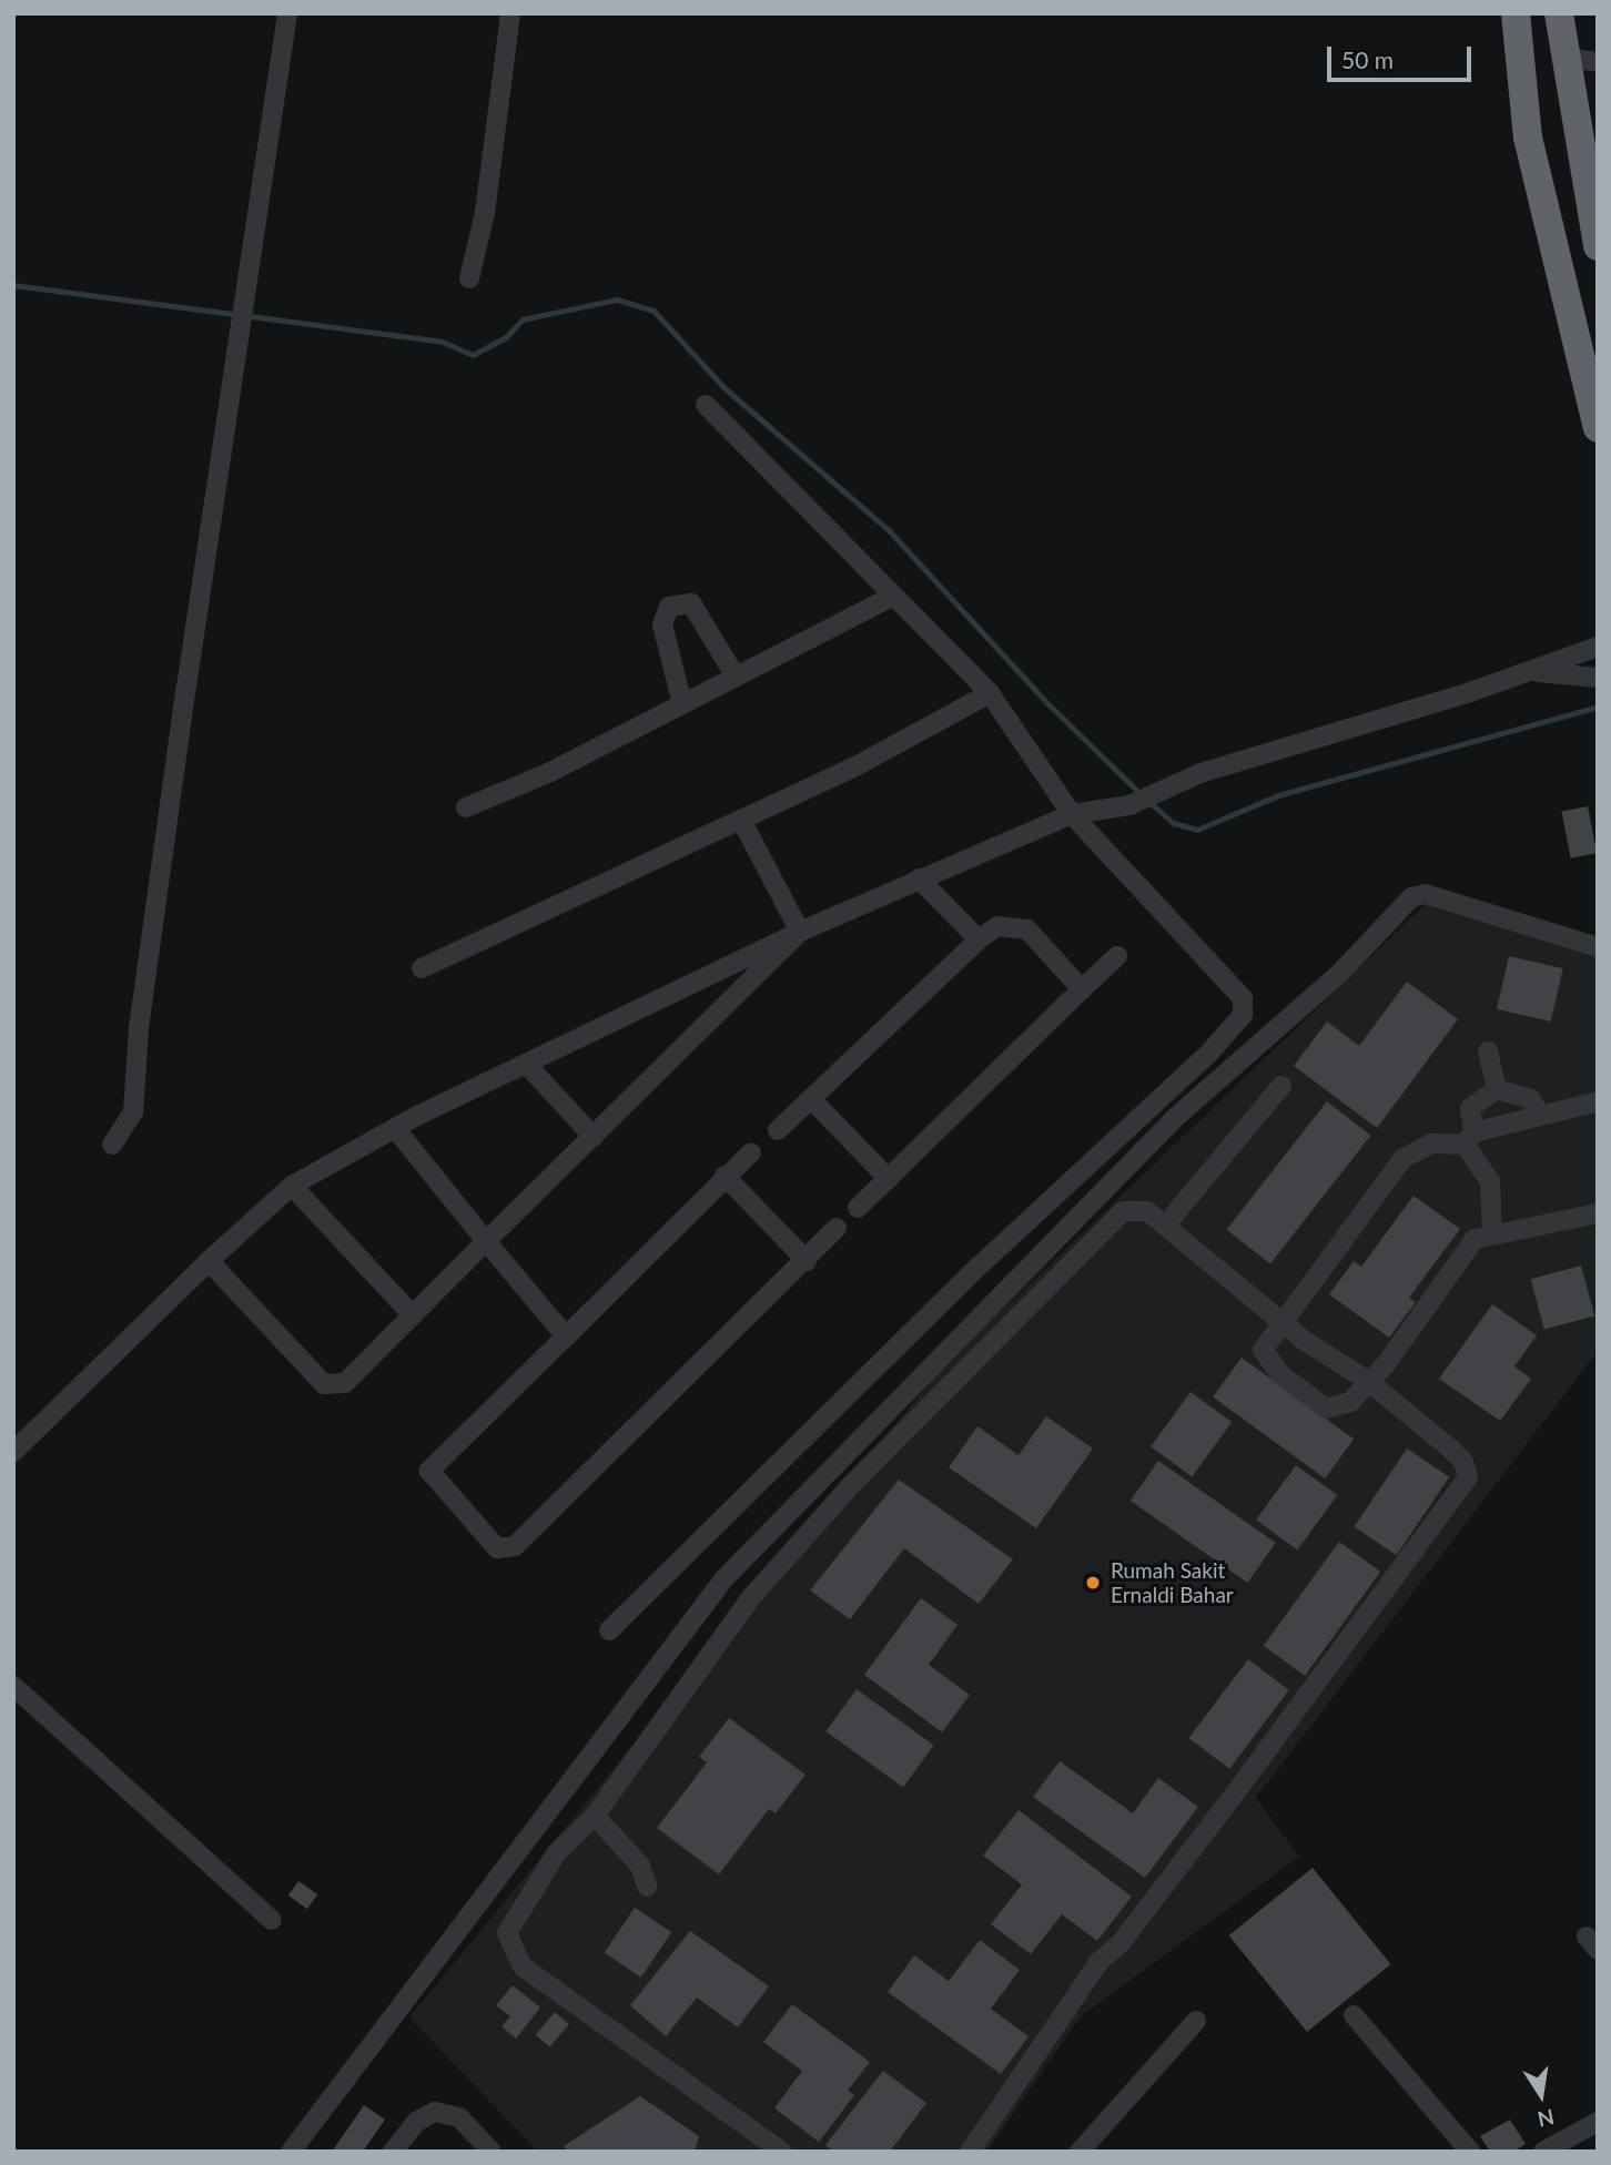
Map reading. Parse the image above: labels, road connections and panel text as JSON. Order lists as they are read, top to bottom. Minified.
{"places":["Rumah Sakit Ernaldi Bahar"],"scale_bar":"50 m","north":"bottom"}
